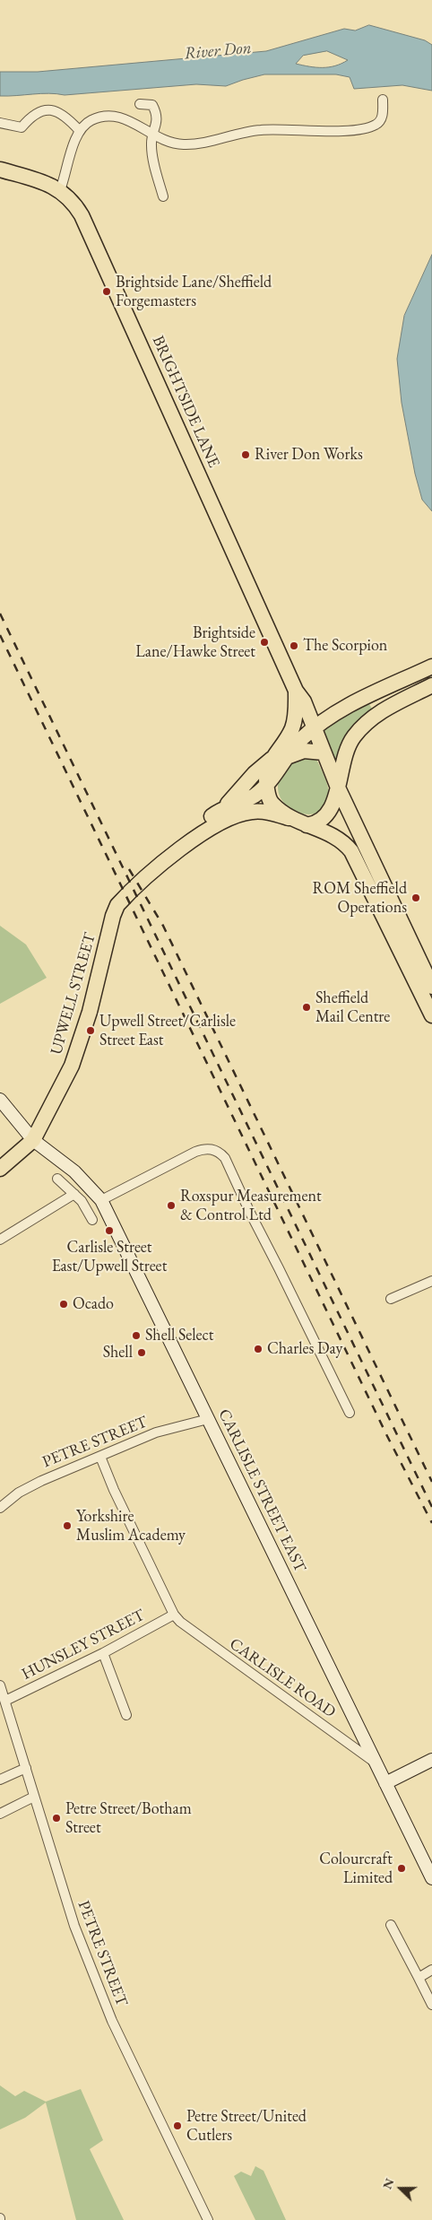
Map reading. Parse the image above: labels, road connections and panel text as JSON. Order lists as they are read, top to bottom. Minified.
{"streets":{"main road":["BRIGHTSIDE LANE","UPWELL STREET","CARLISLE STREET EAST"],"street":["PETRE STREET","HUNSLEY STREET","CARLISLE ROAD"]},"crossings":[["BRIGHTSIDE LANE","UPWELL STREET"],["UPWELL STREET","CARLISLE STREET EAST"],["PETRE STREET","CARLISLE STREET EAST"],["PETRE STREET","HUNSLEY STREET"],["PETRE STREET","CARLISLE ROAD"],["CARLISLE STREET EAST","CARLISLE ROAD"],["HUNSLEY STREET","CARLISLE ROAD"]],"water":["River Don"],"places":["Brightside Lane/Sheffield Forgemasters","River Don Works","Brightside Lane/Hawke Street","The Scorpion","ROM Sheffield Operations","Sheffield Mail Centre","Upwell Street/Carlisle Street East","Roxspur Measurement & Control Ltd","Carlisle Street East/Upwell Street","Ocado","Shell Select","Charles Day","Shell","Yorkshire Muslim Academy","Petre Street/Botham Street","Colourcraft Limited","Petre Street/United Cutlers"],"north":"left"}
